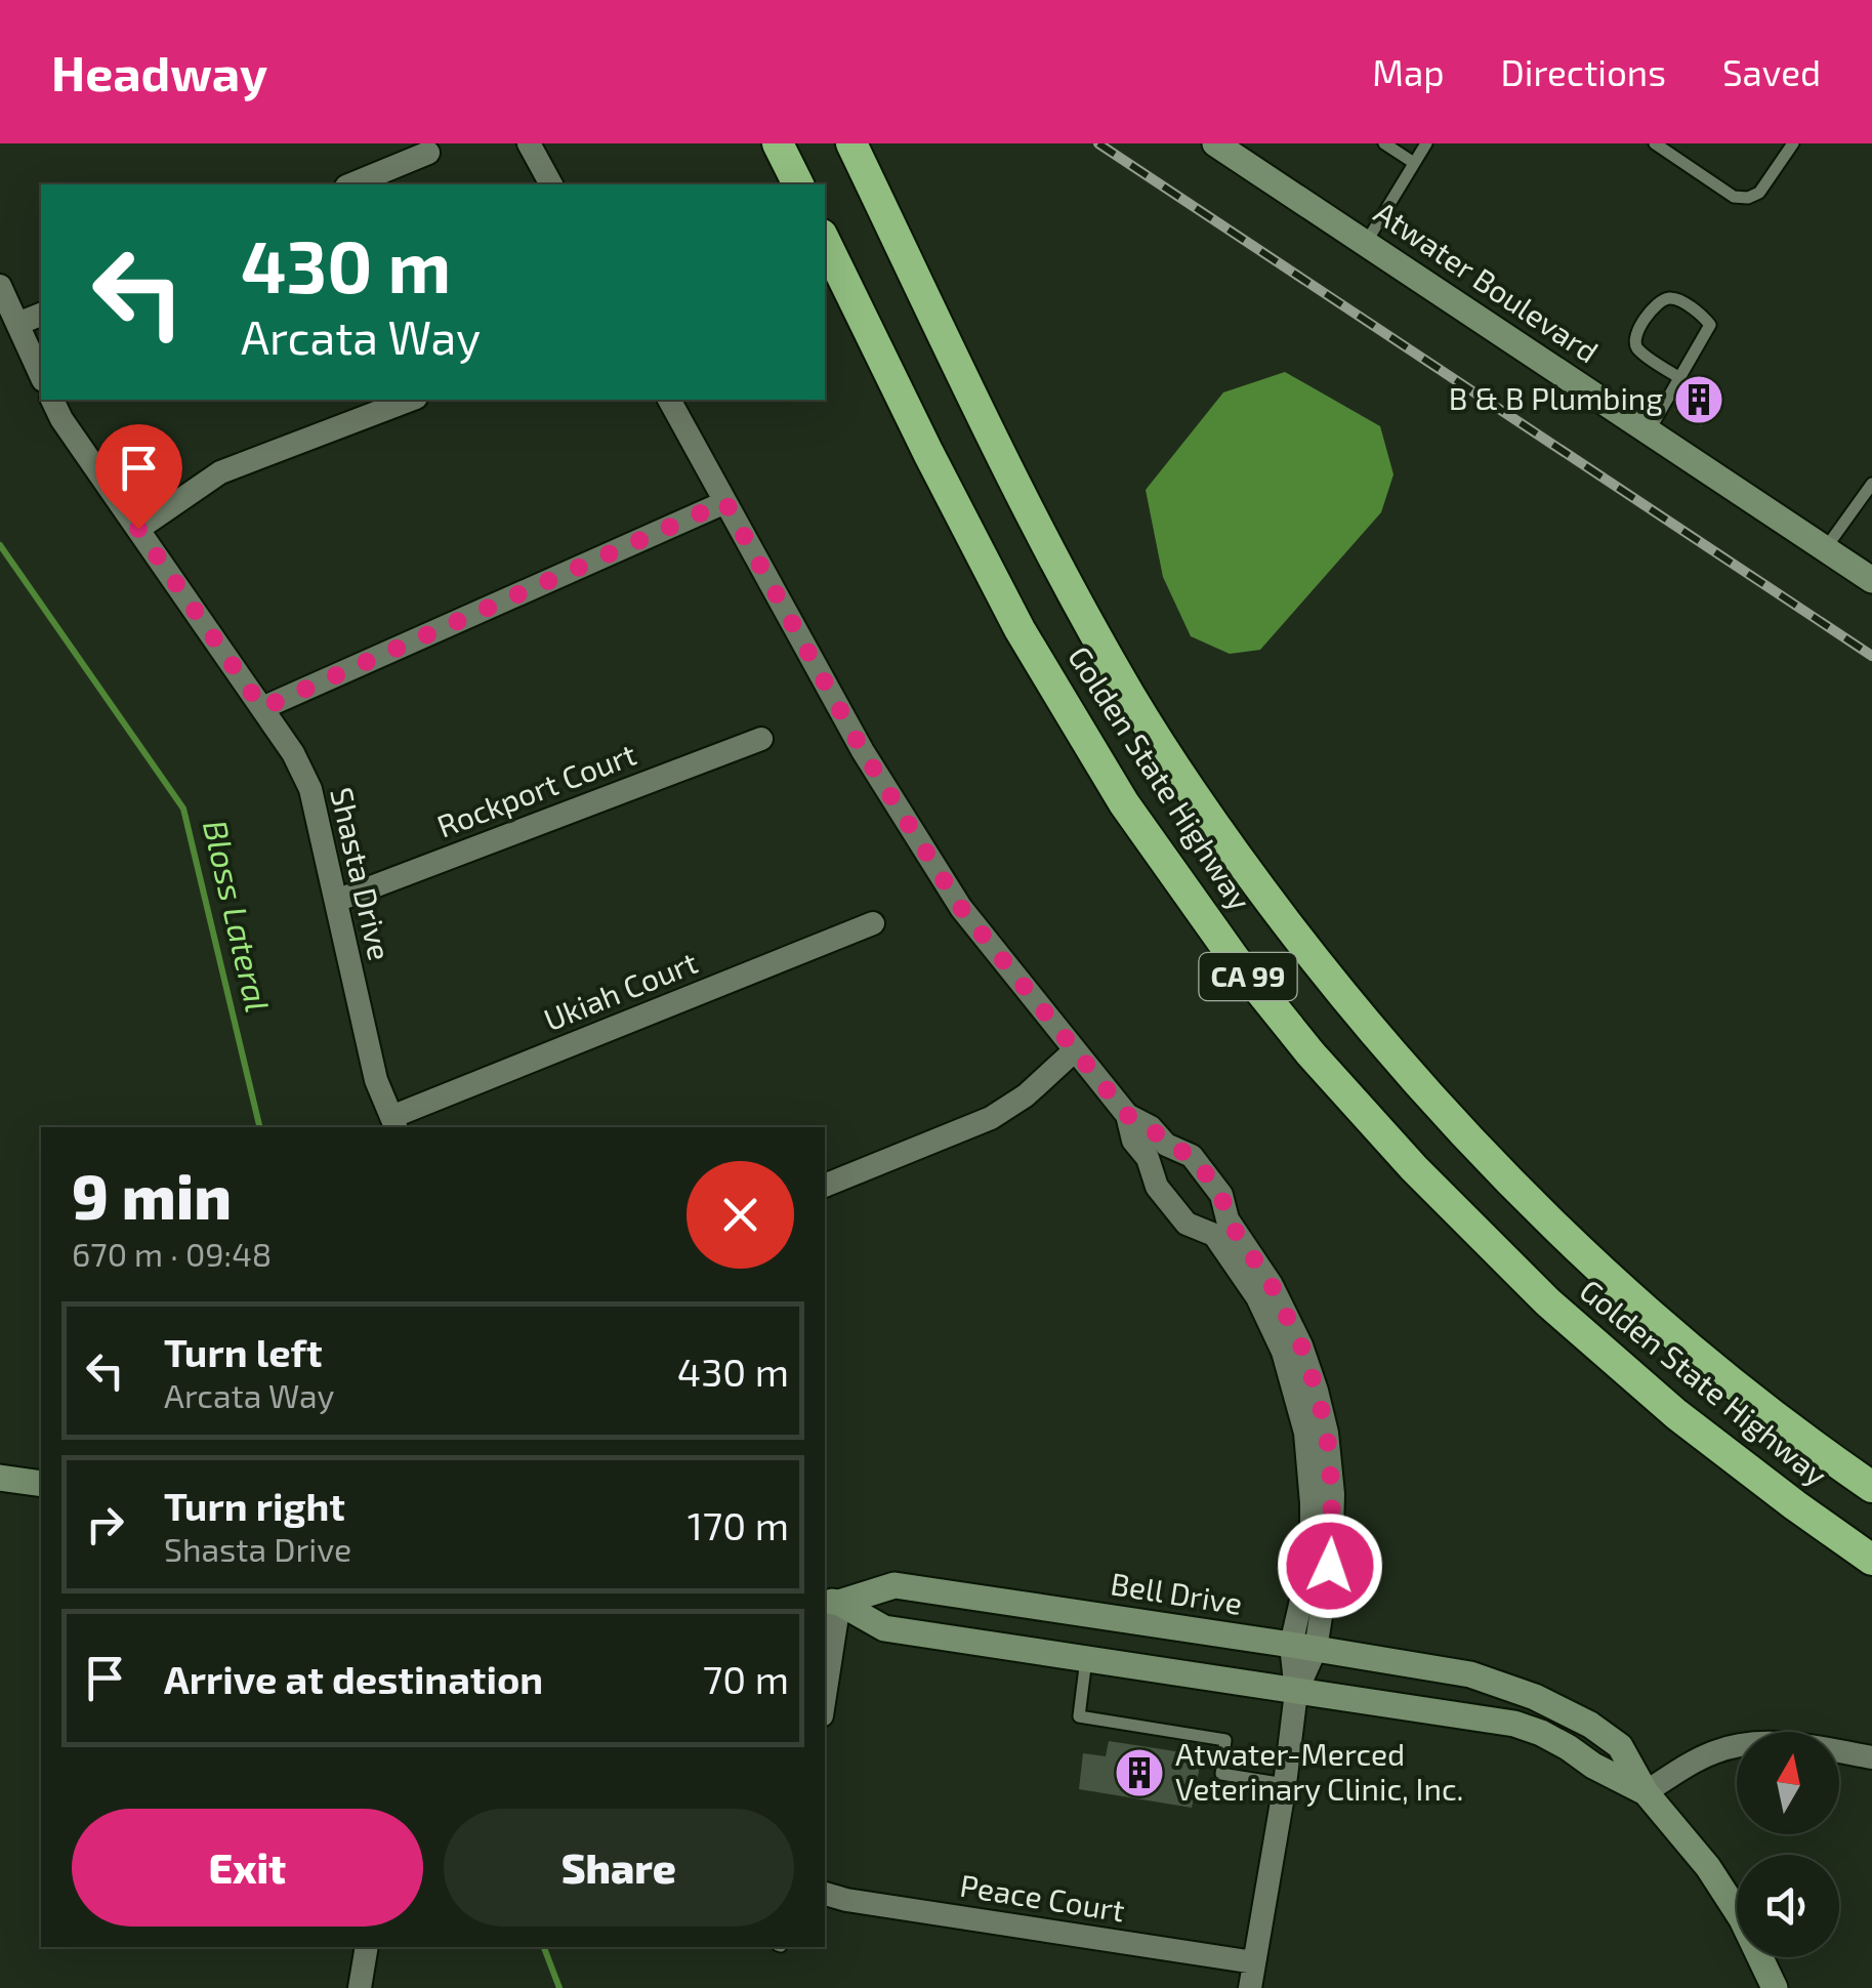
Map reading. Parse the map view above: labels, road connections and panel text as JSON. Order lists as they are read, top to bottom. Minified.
{"streets":{"highway":["Golden State Highway","CA 99"],"street":["Atwater Boulevard","Rockport Court","Shasta Drive","Ukiah Court","Bell Drive","Peace Court"]},"crossings":[["Rockport Court","Shasta Drive"],["Shasta Drive","Ukiah Court"]],"water":["Bloss Lateral"],"places":{"building":["B & B Plumbing","Atwater-Merced Veterinary Clinic, Inc."]},"north":"top","page":{"header":"Headway","nav":["Map","Directions","Saved"],"turn":["430 m","Arcata Way"],"heading":["9 min","670 m · 09:48"],"list":[{"name":"Turn left","note":"Arcata Way","value":"430 m"},{"name":"Turn right","note":"Shasta Drive","value":"170 m"},{"name":"Arrive at destination","value":"70 m"}],"buttons":["Exit","Share"]}}
